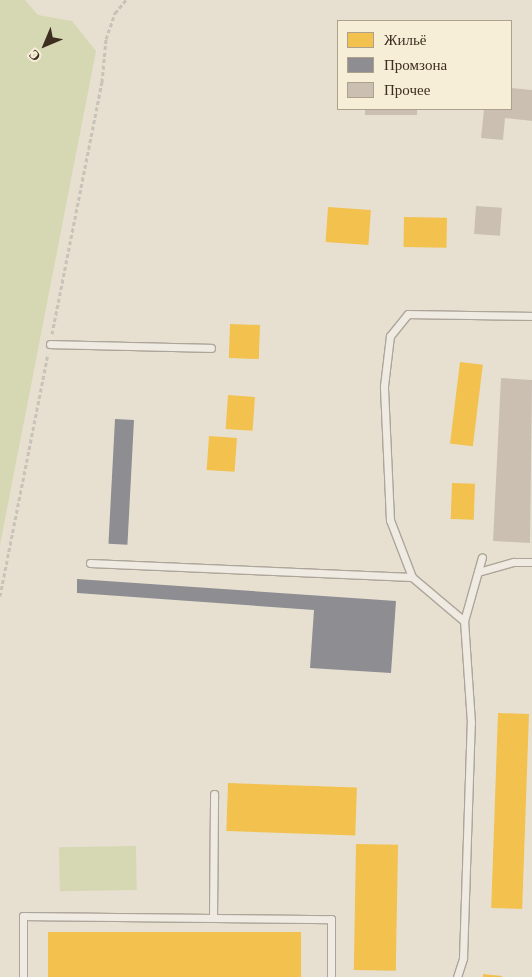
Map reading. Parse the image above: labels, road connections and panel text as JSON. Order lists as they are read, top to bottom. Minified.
{"legend":["Жильё","Промзона","Прочее"],"north":"bottom left"}
